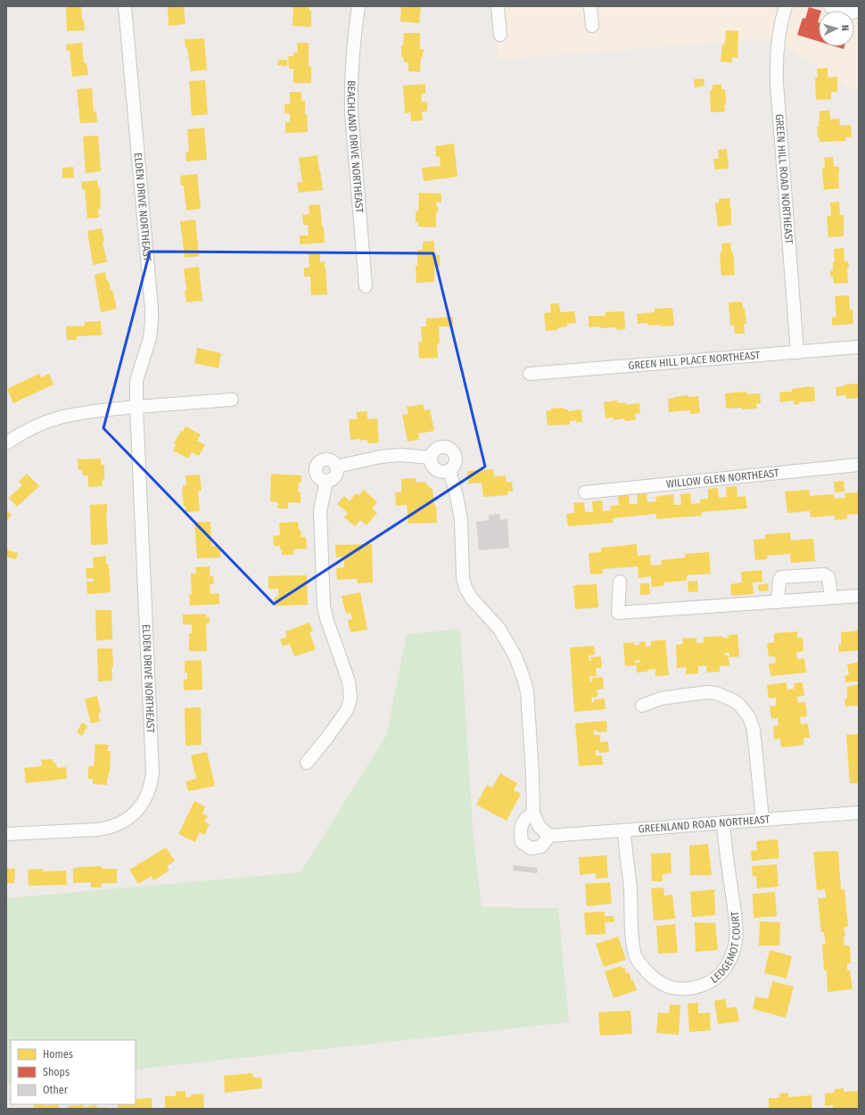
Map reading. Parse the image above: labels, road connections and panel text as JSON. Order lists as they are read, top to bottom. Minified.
{"streets":{"street":["BEACHLAND DRIVE NORTHEAST","GREEN HILL ROAD NORTHEAST","ELDEN DRIVE NORTHEAST","GREEN HILL PLACE NORTHEAST","WILLOW GLEN NORTHEAST","GREENLAND ROAD NORTHEAST","LEDGEMOT COURT"]},"crossings":[["GREEN HILL ROAD NORTHEAST","GREEN HILL PLACE NORTHEAST"],["GREENLAND ROAD NORTHEAST","LEDGEMOT COURT"]],"legend":["Homes","Shops","Other"],"north":"right"}
